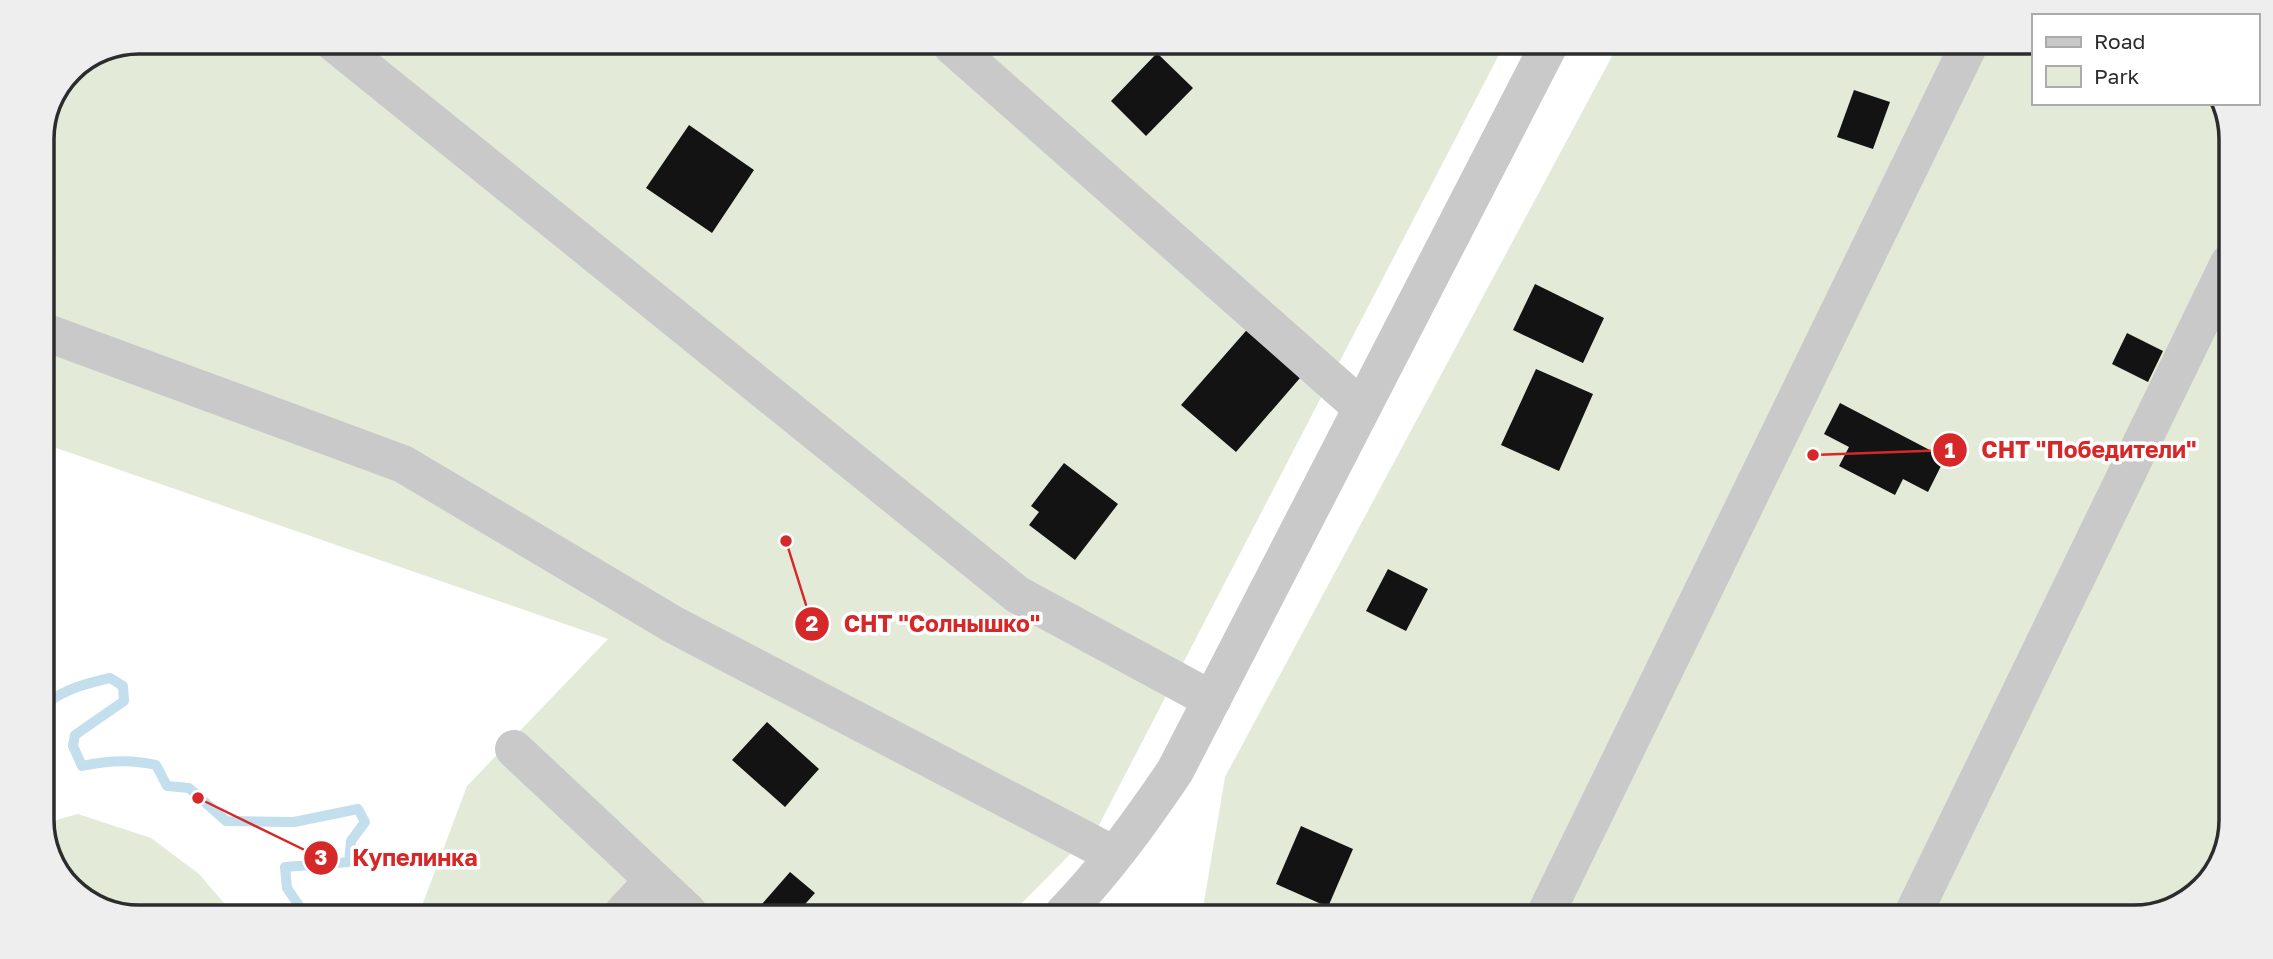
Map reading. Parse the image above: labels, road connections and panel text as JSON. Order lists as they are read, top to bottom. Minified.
{"places":["СНТ \"Победители\"","СНТ \"Солнышко\"","Купелинка"],"legend":["Road","Park"]}
